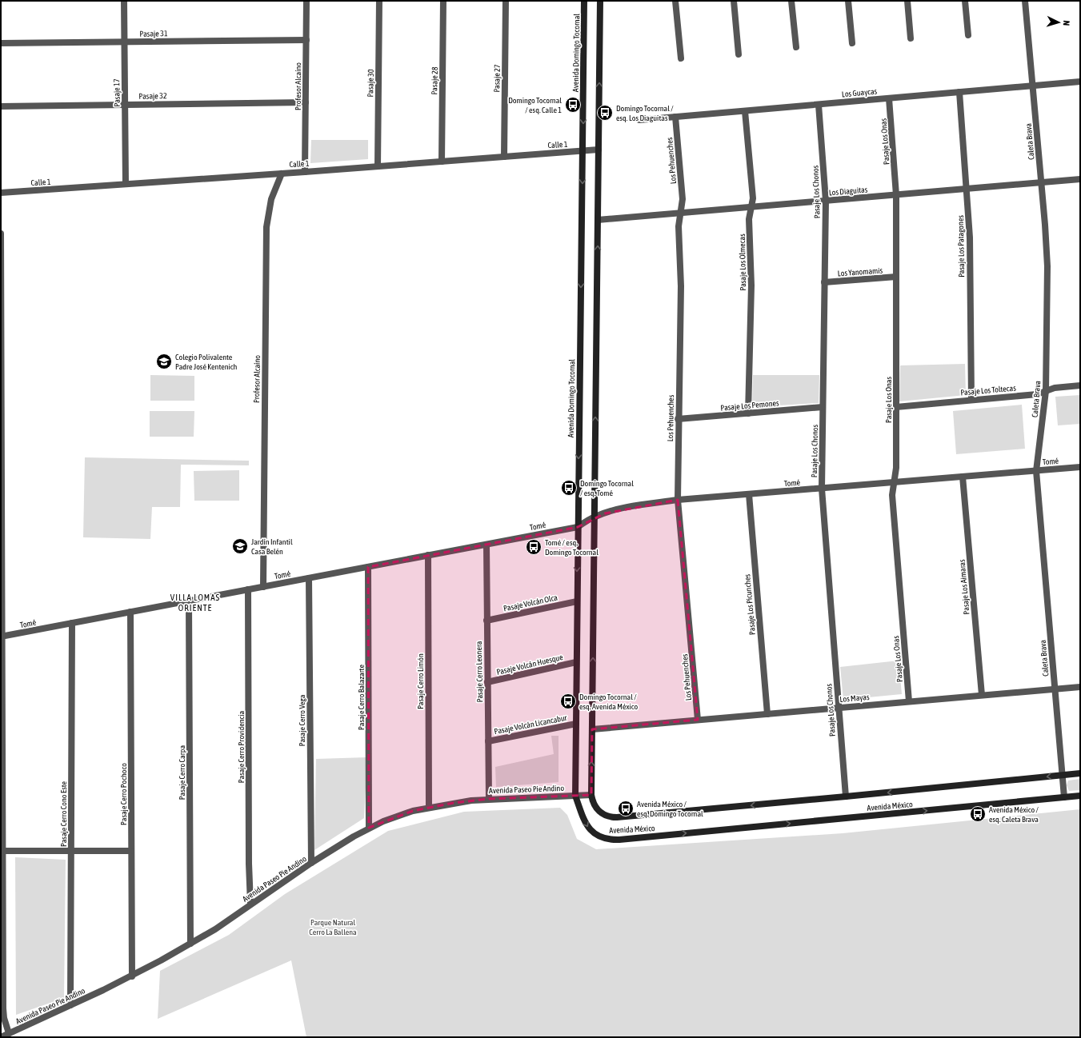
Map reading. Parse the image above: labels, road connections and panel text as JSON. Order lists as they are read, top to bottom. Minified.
{"streets":{"main road":["Avenida Domingo Tocornal","Avenida México"],"street":["Pasaje 31","Pasaje 27","Pasaje 28","Pasaje 30","Profesor Alcaíno","Pasaje 17","Los Guaycas","Pasaje 32","Pasaje Los Onas","Caleta Brava","Calle 1","Los Pehuenches","Los Diaguitas","Pasaje Los Chonos","Pasaje Los Patagones","Pasaje Los Olmecas","Los Yanomamis","Pasaje Los Toltecas","Pasaje Los Pemones","Tomé","Pasaje Los Aimaras","Pasaje Volcán Olca","Pasaje Los Picunches","Pasaje Volcán Huesque","Pasaje Cerro Leonera","Pasaje Cerro Limón","Pasaje Cerro Balazarte","Los Mayas","Pasaje Cerro Vega","Pasaje Volcán Licancabur","Pasaje Cerro Providencia","Pasaje Cerro Carpa","Avenida Paseo Pie Andino","Pasaje Cerro Pochoco","Pasaje Cerro Cono Este"]},"crossings":[["Pasaje 31","Profesor Alcaíno"],["Pasaje 31","Pasaje 17"],["Avenida Domingo Tocornal","Calle 1"],["Avenida Domingo Tocornal","Tomé"],["Avenida Domingo Tocornal","Pasaje Volcán Olca"],["Avenida Domingo Tocornal","Pasaje Volcán Huesque"],["Avenida Domingo Tocornal","Pasaje Volcán Licancabur"],["Avenida Domingo Tocornal","Avenida Paseo Pie Andino"],["Avenida Domingo Tocornal","Avenida México"],["Pasaje 27","Calle 1"],["Pasaje 28","Calle 1"],["Pasaje 30","Calle 1"],["Profesor Alcaíno","Pasaje 32"],["Profesor Alcaíno","Calle 1"],["Profesor Alcaíno","Tomé"],["Pasaje 17","Pasaje 32"],["Pasaje 17","Calle 1"],["Los Guaycas","Pasaje Los Onas"],["Los Guaycas","Caleta Brava"],["Los Guaycas","Los Pehuenches"],["Los Guaycas","Pasaje Los Chonos"],["Los Guaycas","Pasaje Los Patagones"],["Los Guaycas","Pasaje Los Olmecas"],["Pasaje Los Onas","Los Diaguitas"],["Pasaje Los Onas","Los Yanomamis"],["Pasaje Los Onas","Pasaje Los Toltecas"],["Pasaje Los Onas","Tomé"],["Pasaje Los Onas","Los Mayas"],["Caleta Brava","Los Diaguitas"],["Caleta Brava","Pasaje Los Toltecas"],["Caleta Brava","Tomé"],["Caleta Brava","Los Mayas"],["Caleta Brava","Avenida México"],["Los Pehuenches","Los Diaguitas"],["Los Pehuenches","Pasaje Los Pemones"],["Los Pehuenches","Tomé"],["Los Pehuenches","Los Mayas"],["Los Diaguitas","Pasaje Los Chonos"],["Los Diaguitas","Pasaje Los Patagones"],["Los Diaguitas","Pasaje Los Olmecas"],["Pasaje Los Chonos","Los Yanomamis"],["Pasaje Los Chonos","Pasaje Los Pemones"],["Pasaje Los Chonos","Tomé"],["Pasaje Los Chonos","Los Mayas"],["Pasaje Los Chonos","Avenida México"],["Pasaje Los Patagones","Pasaje Los Toltecas"],["Pasaje Los Olmecas","Pasaje Los Pemones"],["Tomé","Pasaje Los Aimaras"],["Tomé","Pasaje Los Picunches"],["Tomé","Pasaje Cerro Leonera"],["Tomé","Pasaje Cerro Limón"],["Tomé","Pasaje Cerro Balazarte"],["Tomé","Pasaje Cerro Vega"],["Tomé","Pasaje Cerro Providencia"],["Tomé","Pasaje Cerro Carpa"],["Tomé","Pasaje Cerro Pochoco"],["Tomé","Pasaje Cerro Cono Este"],["Pasaje Los Aimaras","Los Mayas"],["Pasaje Volcán Olca","Pasaje Cerro Leonera"],["Pasaje Los Picunches","Los Mayas"],["Pasaje Volcán Huesque","Pasaje Cerro Leonera"],["Pasaje Cerro Leonera","Pasaje Volcán Licancabur"],["Pasaje Cerro Leonera","Avenida Paseo Pie Andino"],["Pasaje Cerro Limón","Avenida Paseo Pie Andino"],["Pasaje Cerro Balazarte","Avenida Paseo Pie Andino"],["Pasaje Cerro Vega","Avenida Paseo Pie Andino"],["Pasaje Cerro Providencia","Avenida Paseo Pie Andino"],["Pasaje Cerro Carpa","Avenida Paseo Pie Andino"],["Avenida Paseo Pie Andino","Pasaje Cerro Pochoco"],["Avenida Paseo Pie Andino","Avenida México"],["Avenida Paseo Pie Andino","Pasaje Cerro Cono Este"]],"districts":["VILLA LOMAS ORIENTE"],"parks":["Parque Natural Cerro La Ballena"],"places":{"bus stop":["Domingo Tocornal / esq. Calle 1","Domingo Tocornal / esq. Los Diaguitas","Domingo Tocornal / esq. Tomé","Tomé / esq. Domingo Tocornal","Domingo Tocornal / esq. Avenida México","Avenida México / esq. Domingo Tocornal","Avenida México / esq. Caleta Brava"],"school or university":["Colegio Polivalente Padre José Kentenich","Jardín Infantil Casa Belén"]},"north":"right"}
